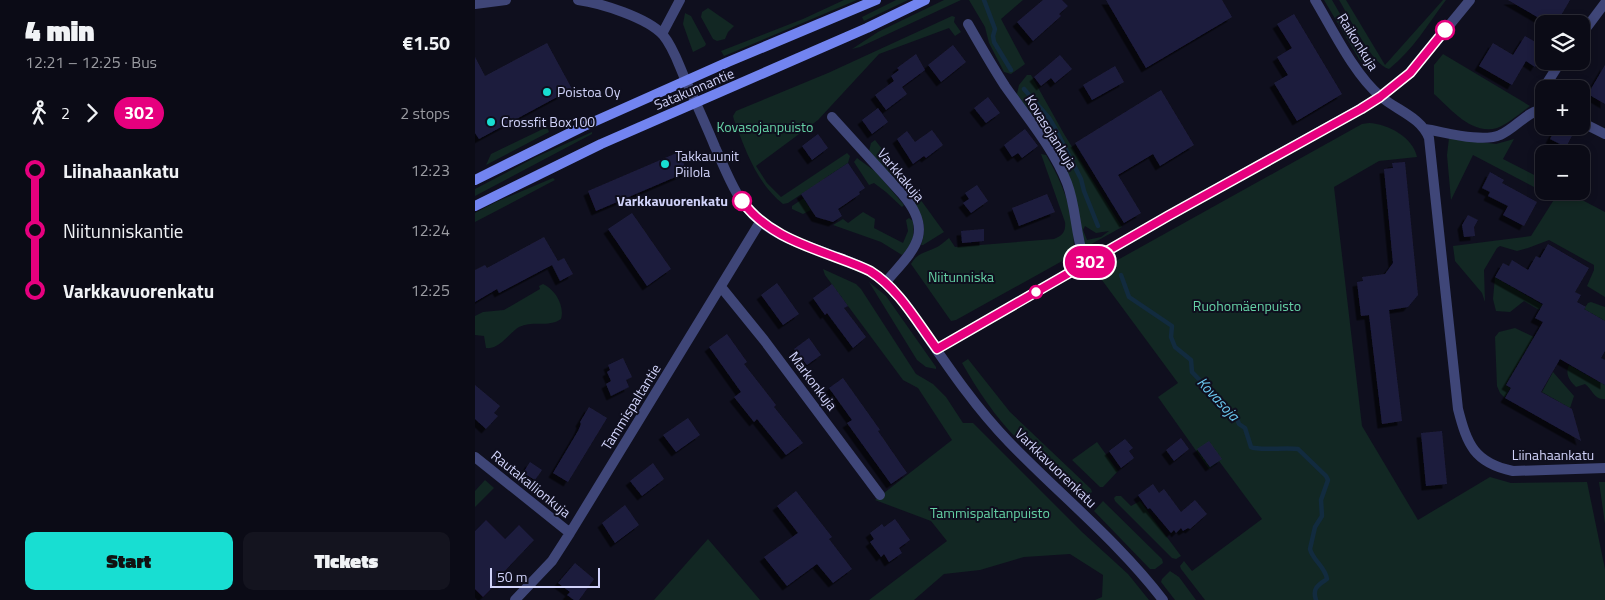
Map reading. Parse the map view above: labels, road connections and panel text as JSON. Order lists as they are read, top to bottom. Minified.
{"streets":{"main road":["Satakunnantie"],"street":["Raikonkuja","Kovasojankuja","Varkkakuja","Markonkuja","Tammispaltantie","Liinahaankatu","Varkkavuorenkatu","Rautakallionkuja"]},"crossings":[["Satakunnantie","Varkkavuorenkatu"],["Varkkakuja","Varkkavuorenkatu"],["Markonkuja","Tammispaltantie"],["Tammispaltantie","Varkkavuorenkatu"],["Tammispaltantie","Rautakallionkuja"]],"water":["Kovasoja"],"parks":["Kovasojanpuisto","Niitunniska","Ruohomäenpuisto","Tammispaltanpuisto"],"places":["Poistoa Oy","Crossfit Box100","Takkauunit Piilola","Varkkavuorenkatu"],"lines":["bus line 302"],"scale_bar":"50 m","page":{"heading":["4 min","12:21 – 12:25 · Bus","€1.50"],"on_map":"302","map_buttons":["+","−"],"legs":["2","302","2 stops"],"list":[{"name":"Liinahaankatu","value":"12:23"},{"name":"Niitunniskantie","value":"12:24"},{"name":"Varkkavuorenkatu","value":"12:25"}],"buttons":["Start","Tickets"],"scale":"50 m"}}
